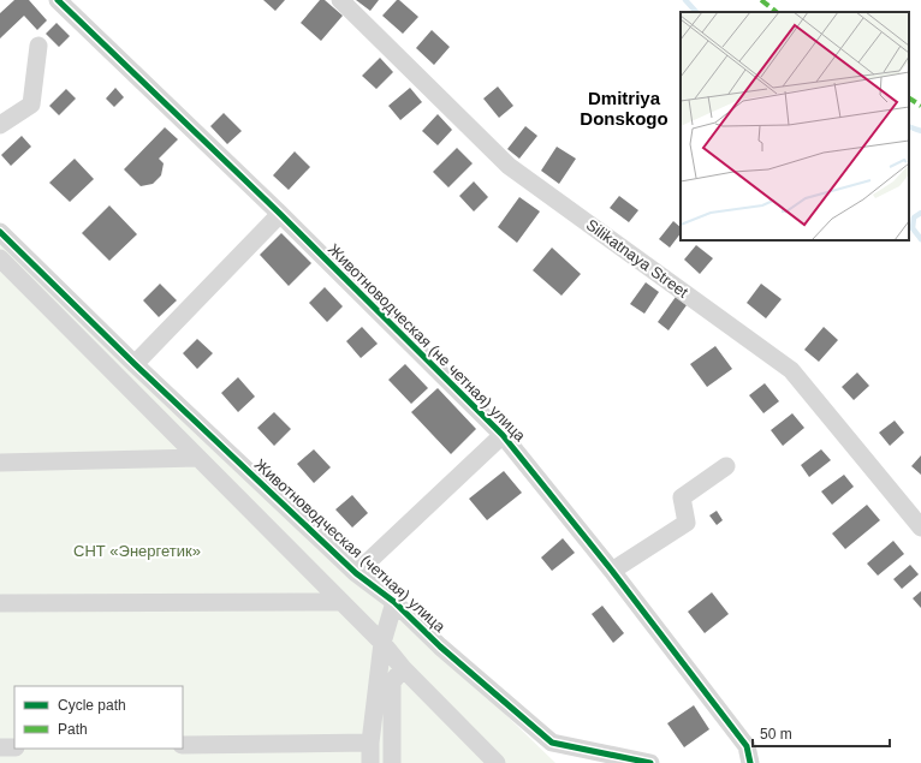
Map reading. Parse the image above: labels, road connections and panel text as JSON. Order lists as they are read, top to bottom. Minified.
{"streets":{"street":["Silikatnaya Street","Животноводческая (не четная) улица","Животноводческая (четная) улица"]},"districts":["Dmitriya Donskogo"],"parks":["СНТ «Энергетик»"],"legend":["Cycle path","Path"],"scale_bar":"50 m"}
